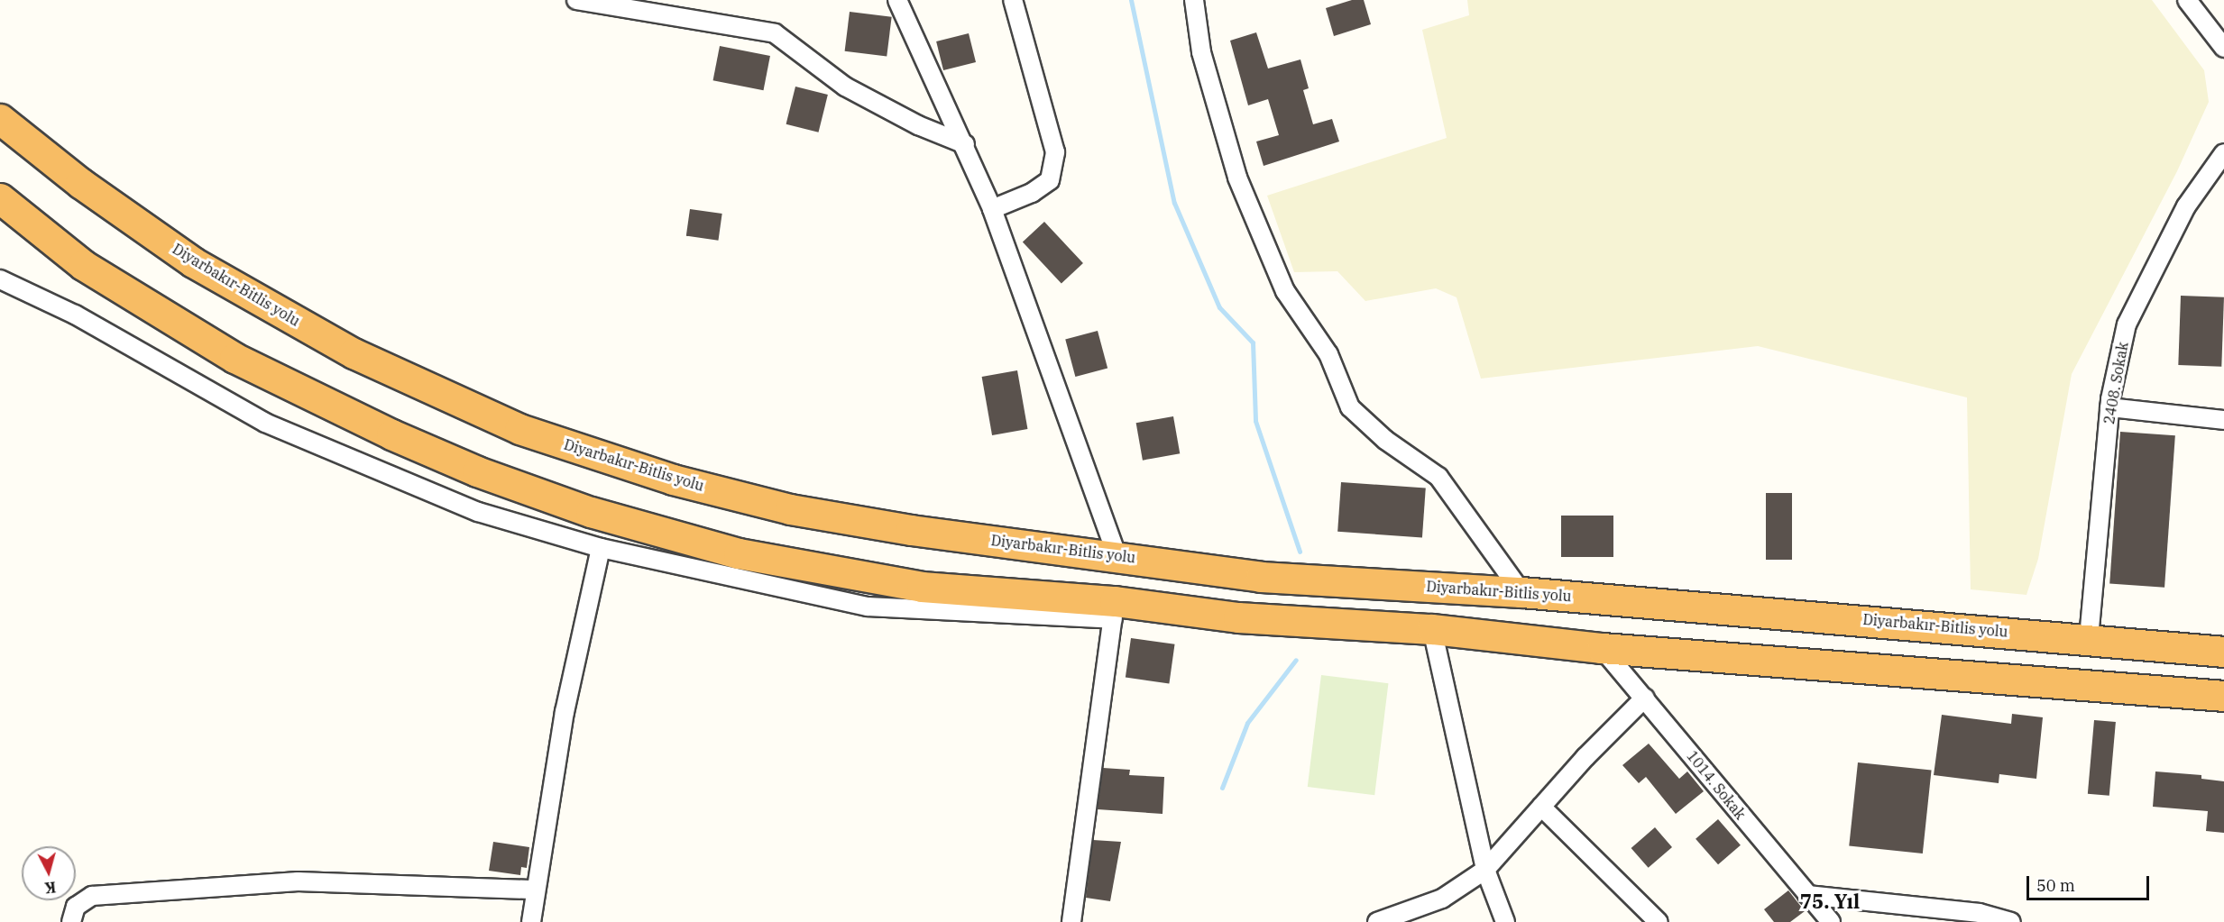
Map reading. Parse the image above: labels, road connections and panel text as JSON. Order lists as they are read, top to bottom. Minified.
{"streets":{"highway":["Diyarbakır-Bitlis yolu"],"street":["2408. Sokak","1014. Sokak"]},"crossings":[["Diyarbakır-Bitlis yolu","2408. Sokak"]],"districts":["75. Yıl"],"scale_bar":"50 m","north":"bottom"}
